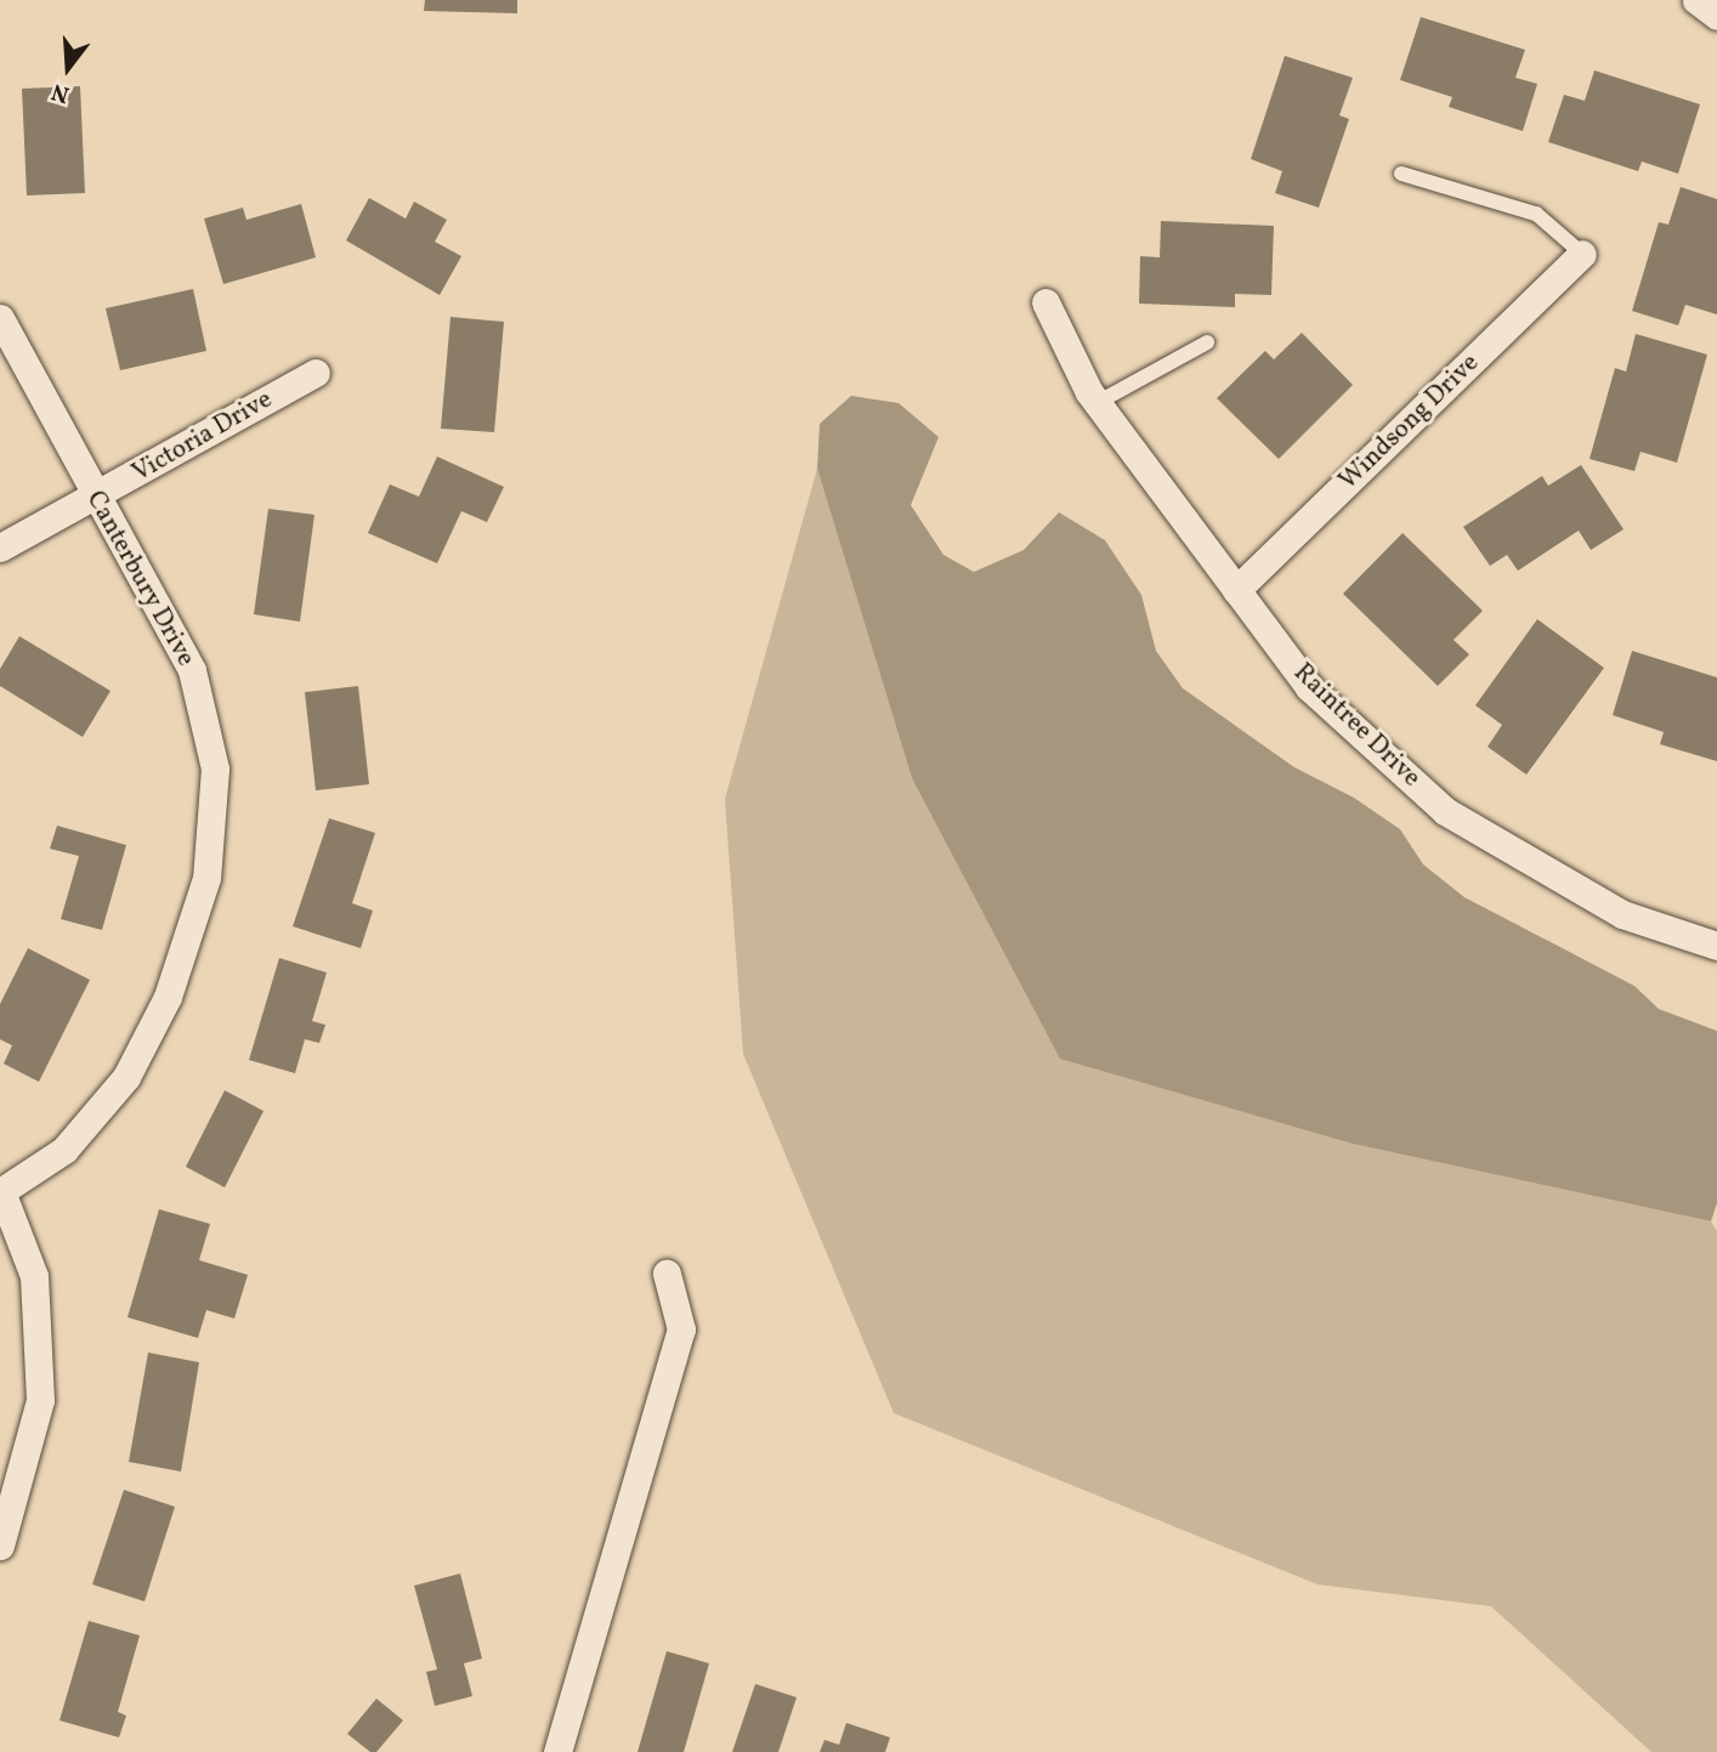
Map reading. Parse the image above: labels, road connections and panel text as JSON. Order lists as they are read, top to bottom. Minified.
{"streets":{"street":["Windsong Drive","Victoria Drive","Canterbury Drive","Raintree Drive"]},"crossings":[["Windsong Drive","Raintree Drive"],["Victoria Drive","Canterbury Drive"]],"north":"bottom"}
